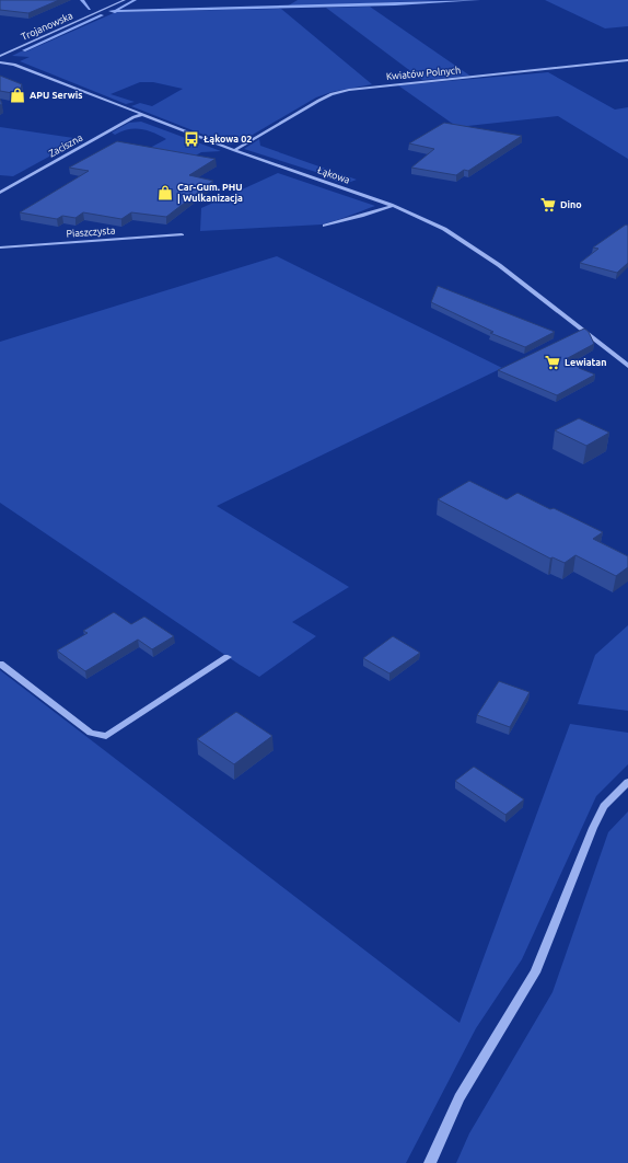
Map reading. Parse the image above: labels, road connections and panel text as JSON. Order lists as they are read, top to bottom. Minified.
{"streets":{"street":["Trojanowska","Kwiatów Polnych","Zaciszna","Łąkowa","Piaszczysta"]},"crossings":[["Kwiatów Polnych","Łąkowa"],["Zaciszna","Łąkowa"]],"places":{"shop":["APU Serwis","Car-Gum. PHU | Wulkanizacja"],"bus stop":["Łąkowa 02"],"supermarket":["Dino","Lewiatan"]}}
